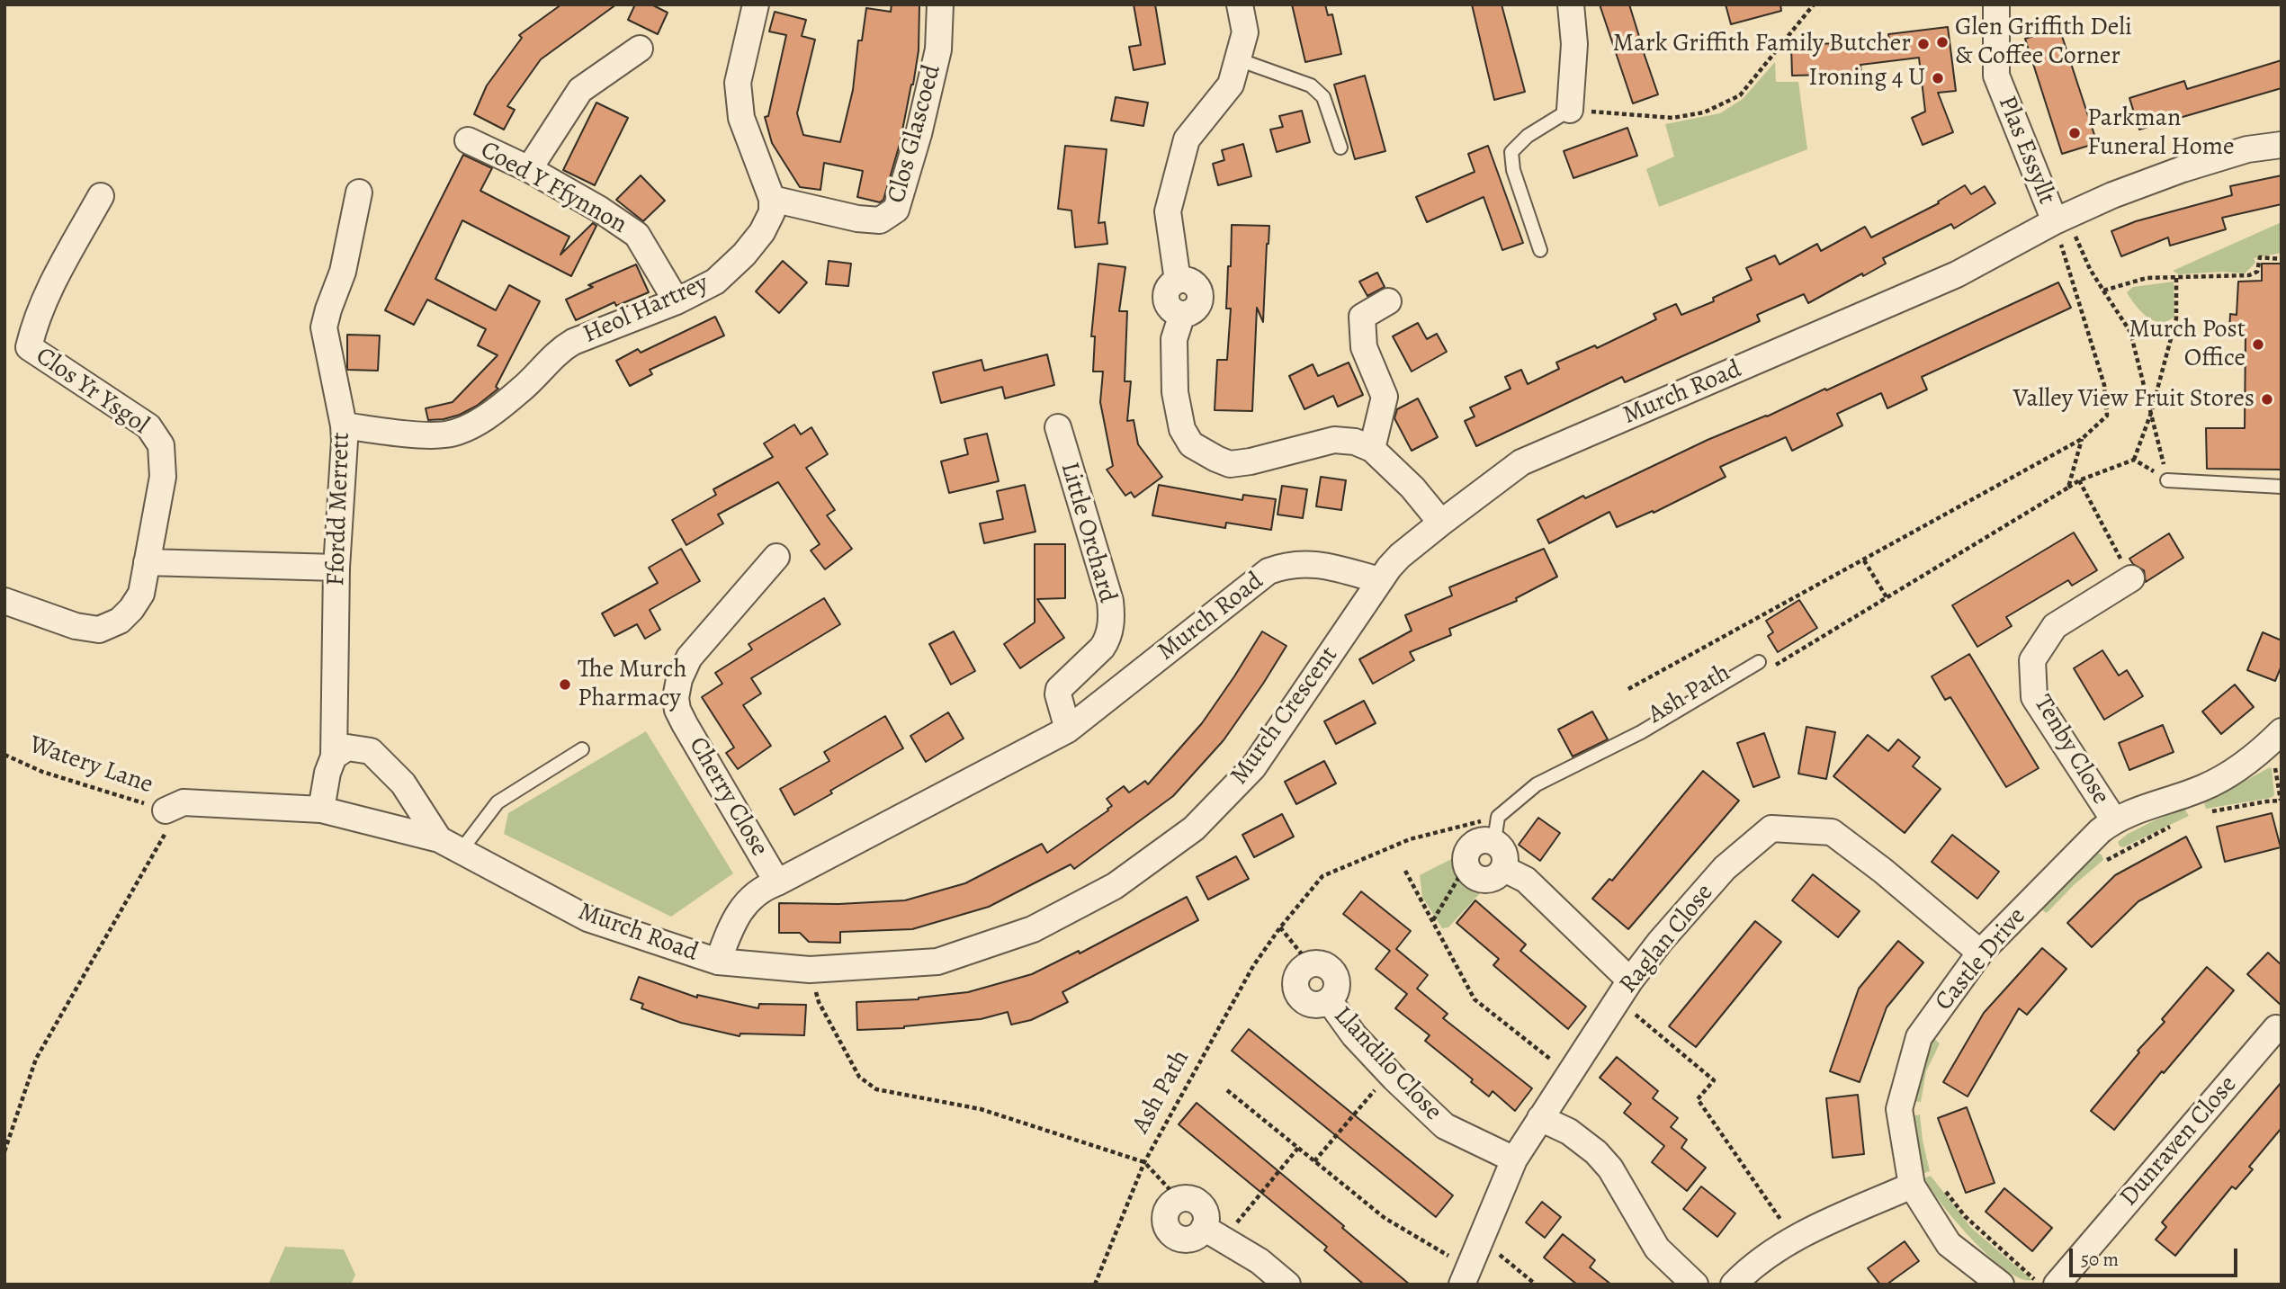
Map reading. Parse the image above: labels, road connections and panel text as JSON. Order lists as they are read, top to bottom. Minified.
{"streets":{"street":["Clos Glascoed","Plas Essyllt","Coed Y Ffynnon","Heol Hartrey","Clos Yr Ysgol","Murch Road","Ffordd Merrett","Little Orchard","Murch Crescent","Tenby Close","Cherry Close","Raglan Close","Castle Drive","Llandilo Close","Dunraven Close"],"path":["Ash Path","Watery Lane"]},"crossings":[["Clos Glascoed","Heol Hartrey"],["Plas Essyllt","Murch Road"],["Coed Y Ffynnon","Heol Hartrey"],["Heol Hartrey","Ffordd Merrett"],["Murch Road","Ffordd Merrett"],["Murch Road","Little Orchard"],["Murch Road","Murch Crescent"],["Murch Road","Watery Lane"],["Murch Road","Cherry Close"],["Tenby Close","Castle Drive"],["Raglan Close","Castle Drive"],["Raglan Close","Llandilo Close"]],"places":["Glen Griffith Deli & Coffee Corner","Mark Griffith Family Butcher","Ironing 4 U","Parkman Funeral Home","Murch Post Office","Valley View Fruit Stores","The Murch Pharmacy"],"scale_bar":"50 m"}
